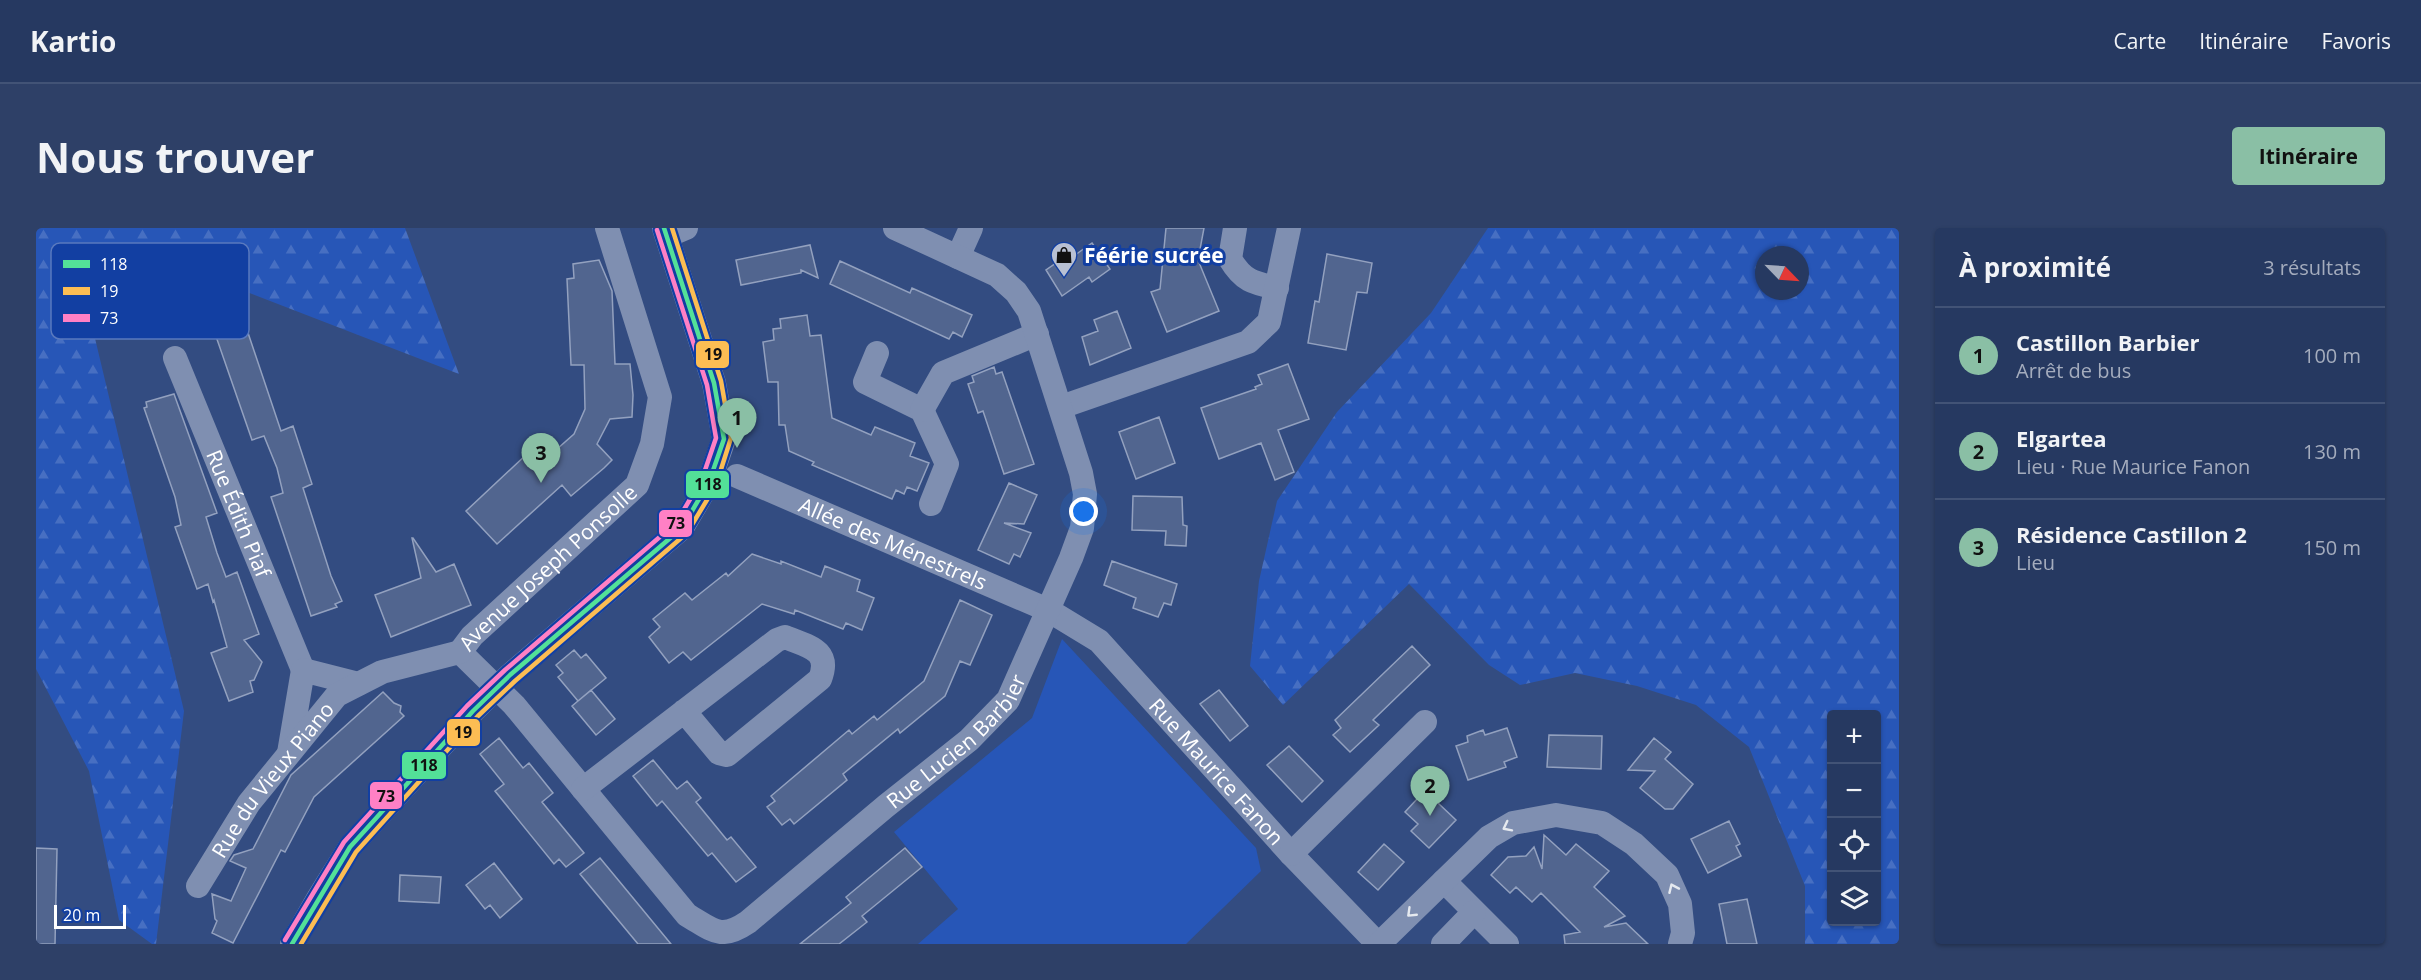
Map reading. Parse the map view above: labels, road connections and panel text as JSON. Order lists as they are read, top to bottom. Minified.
{"streets":{"street":["Rue Édith Piaf","Allée des Ménestrels","Avenue Joseph Ponsolle","Rue Lucien Barbier","Rue Maurice Fanon","Rue du Vieux Piano"]},"crossings":[["Allée des Ménestrels","Rue Lucien Barbier"],["Allée des Ménestrels","Rue Maurice Fanon"],["Avenue Joseph Ponsolle","Rue Lucien Barbier"],["Avenue Joseph Ponsolle","Rue du Vieux Piano"],["Rue Lucien Barbier","Rue Maurice Fanon"]],"places":{"shop":["Féérie sucrée"]},"lines":["transit line 118","transit line 19","transit line 73"],"legend":["118","19","73"],"scale_bar":"20 m","north":"bottom right","page":{"header":"Kartio","nav":["Carte","Itinéraire","Favoris"],"buttons":"Itinéraire","title":"Nous trouver","heading":["À proximité","3 résultats"],"list":[{"mark":"1","name":"Castillon Barbier","note":"Arrêt de bus","value":"100 m"},{"mark":"2","name":"Elgartea","note":"Lieu · Rue Maurice Fanon","value":"130 m"},{"mark":"3","name":"Résidence Castillon 2","note":"Lieu","value":"150 m"}],"pins":["1","3","2"],"map_buttons":["+","−"],"scale":"20 m"}}
